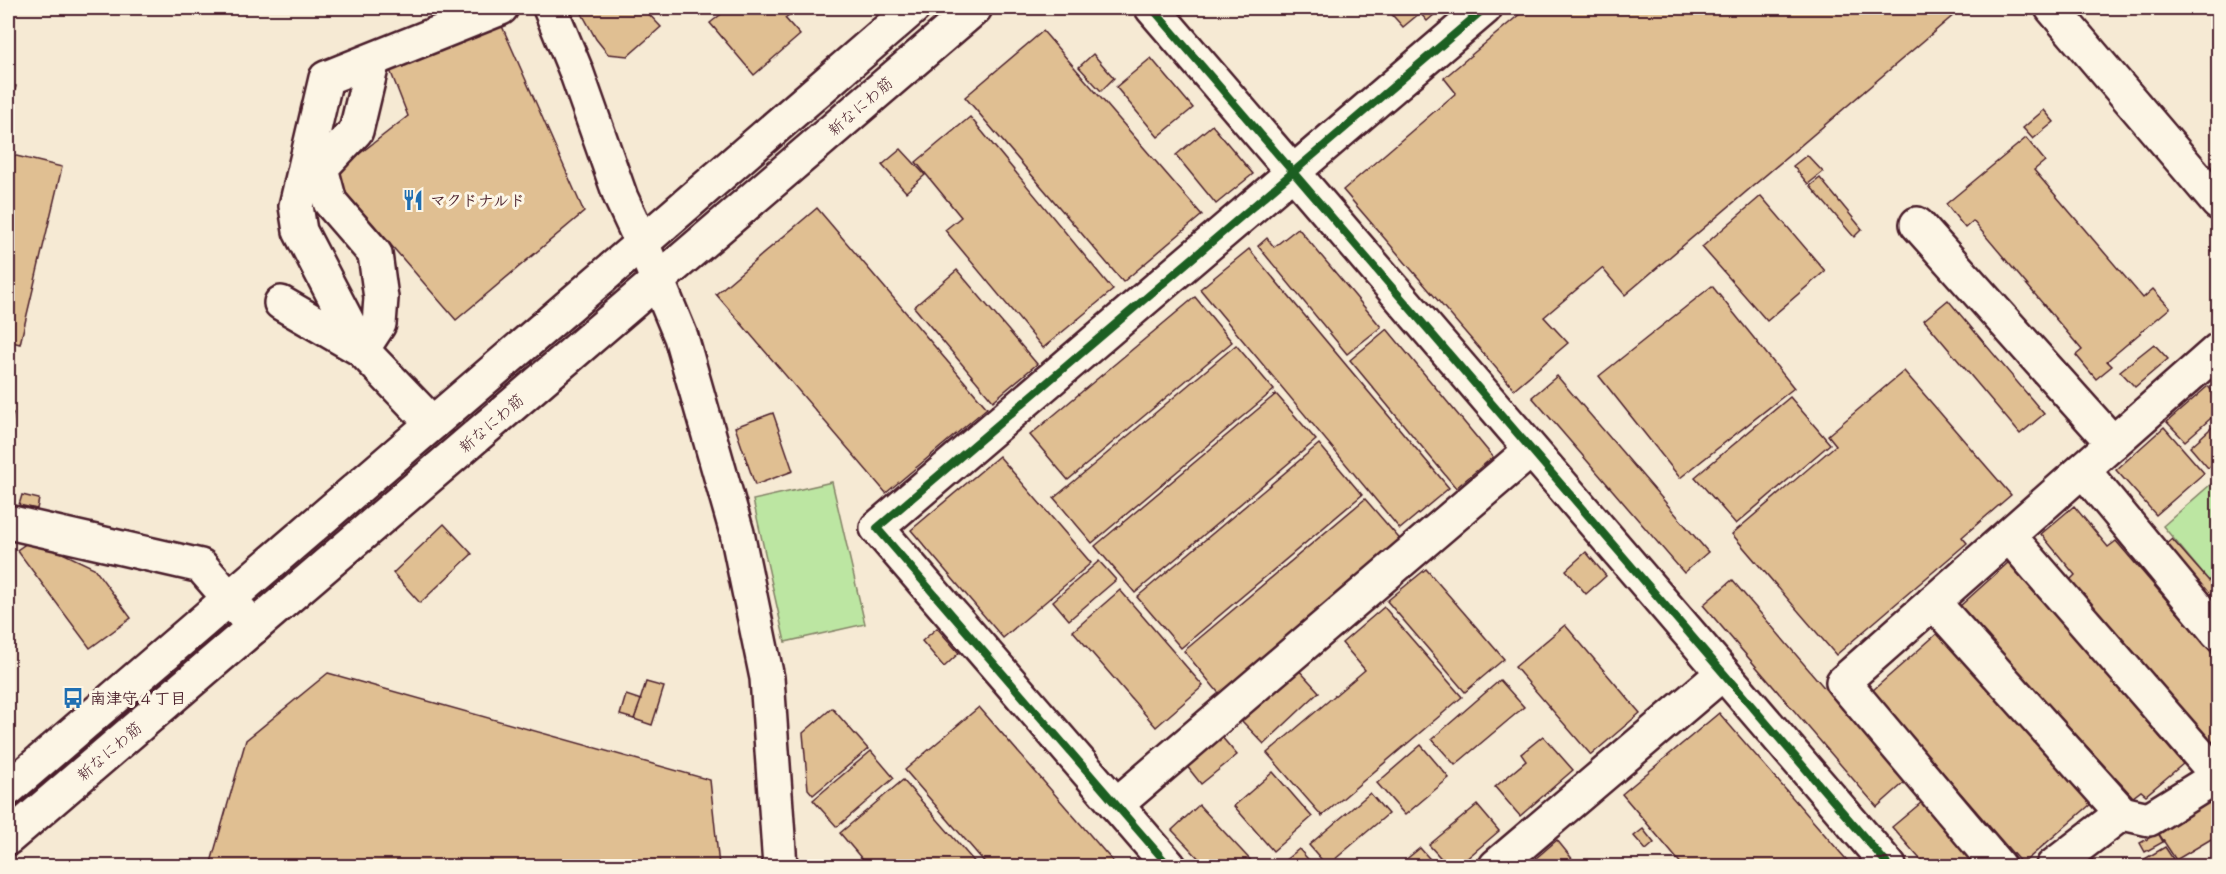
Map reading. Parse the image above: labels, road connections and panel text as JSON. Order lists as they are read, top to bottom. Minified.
{"streets":{"street":["新なにわ筋"]},"places":{"restaurant":["マクドナルド"],"bus stop":["南津守４丁目"]}}
